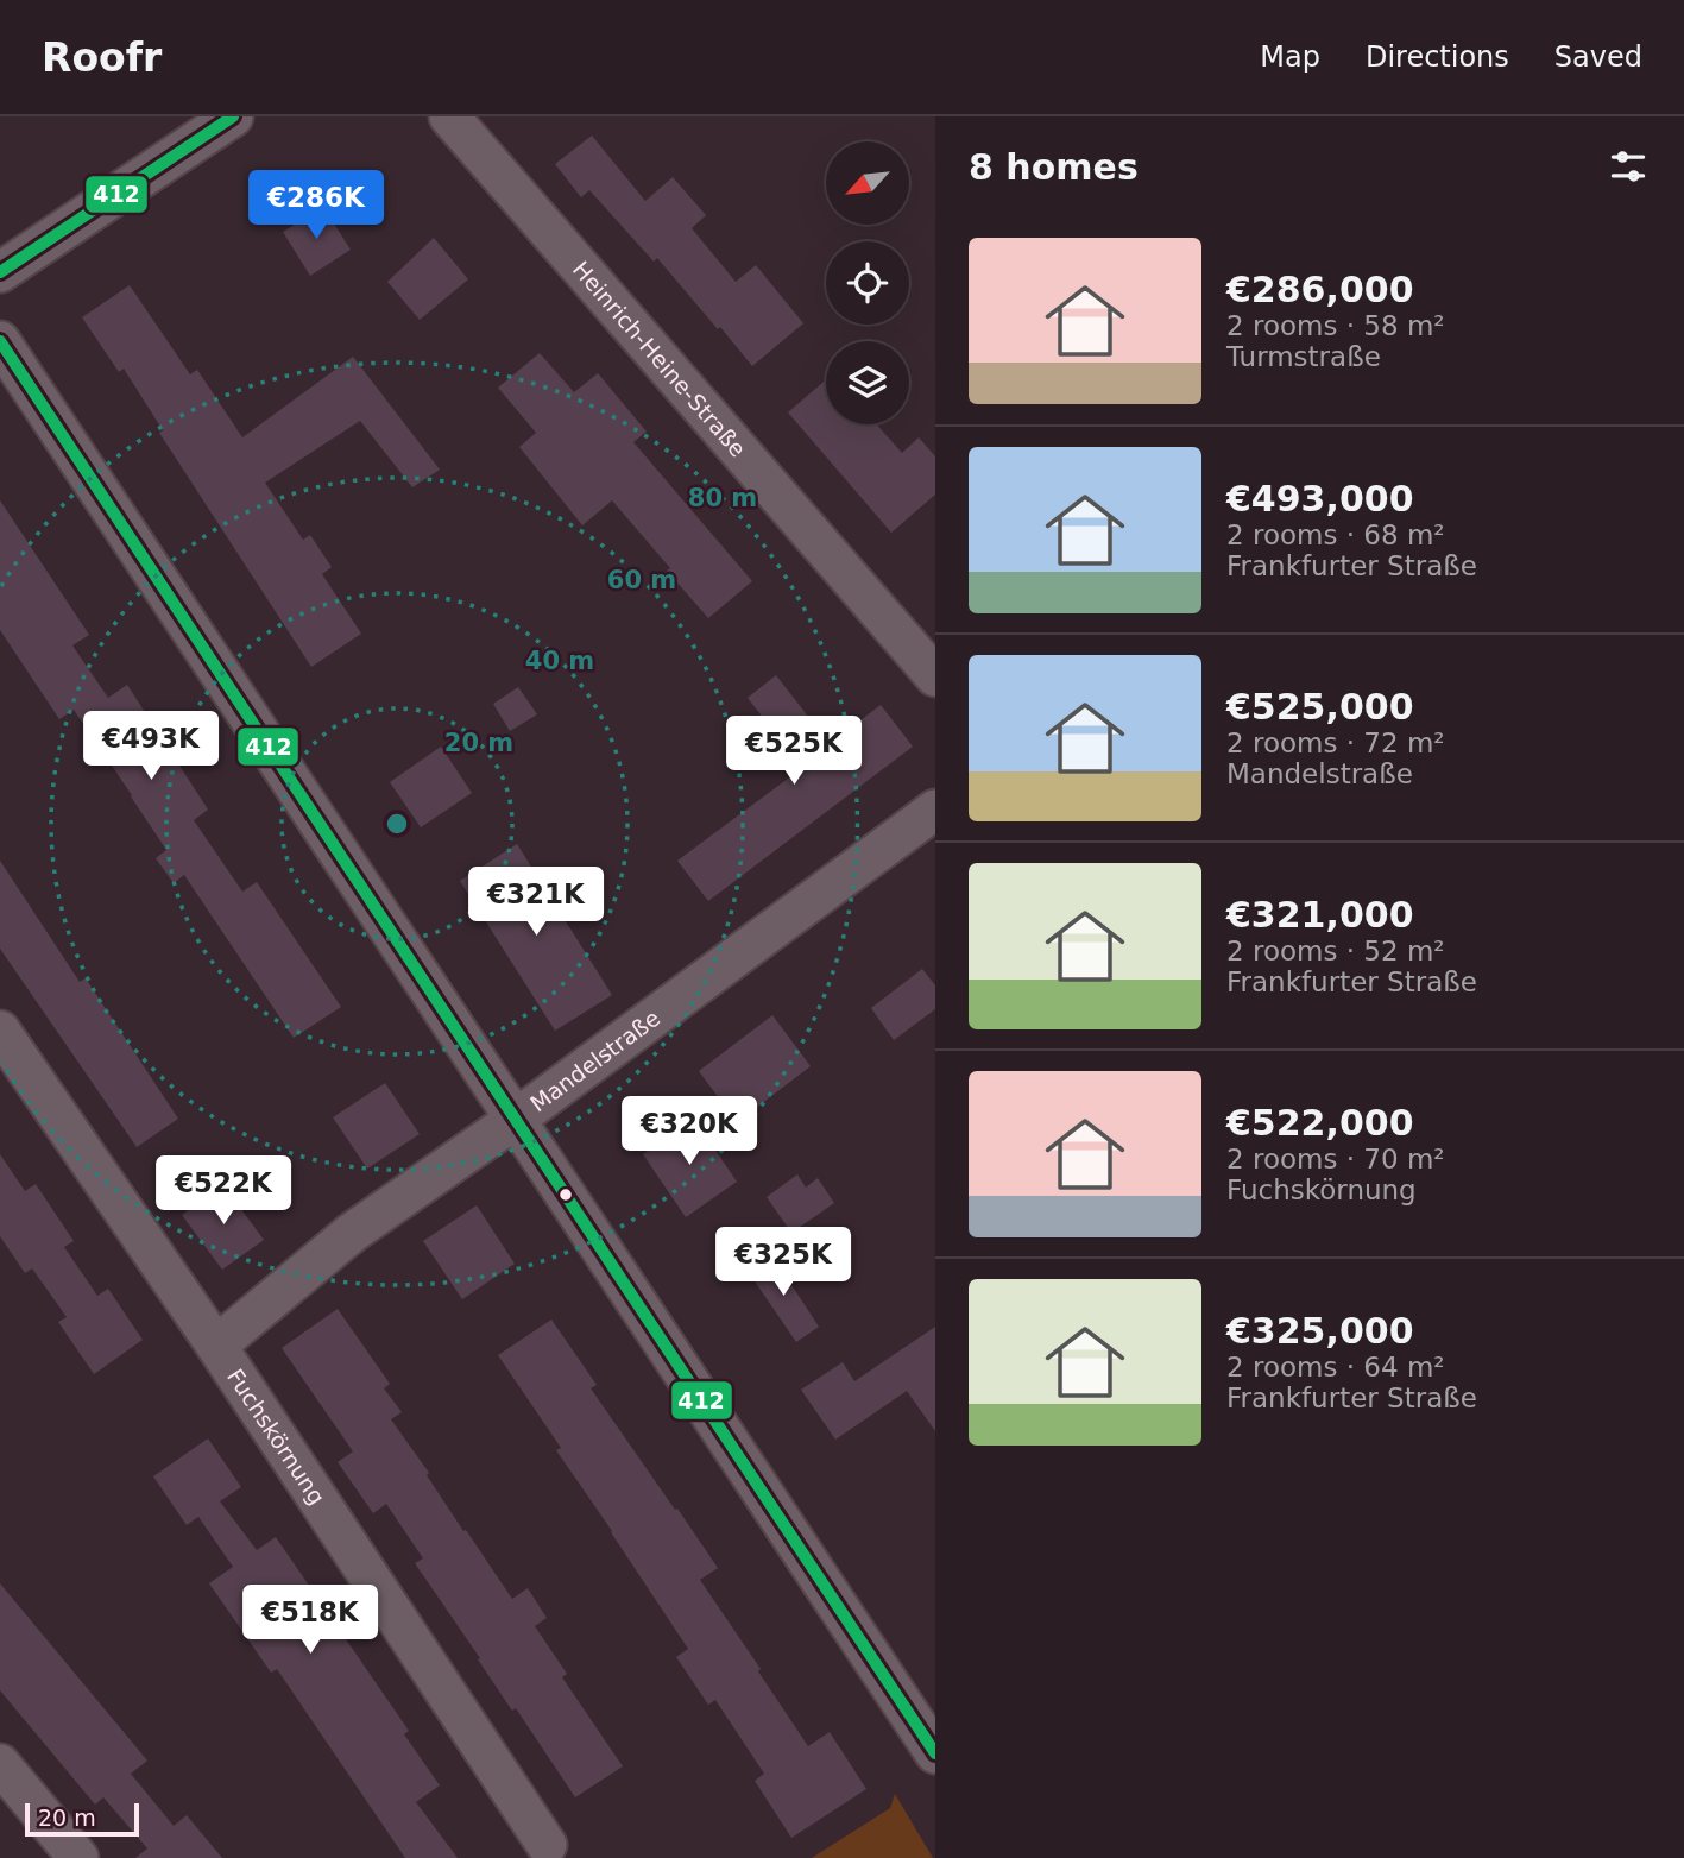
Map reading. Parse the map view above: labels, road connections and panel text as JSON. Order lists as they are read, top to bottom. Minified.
{"streets":{"street":["Heinrich-Heine-Straße","Mandelstraße","Fuchskörnung"]},"crossings":[["Mandelstraße","Fuchskörnung"]],"lines":["transit line 412"],"scale_bar":"20 m","north":"bottom left","page":{"header":"Roofr","nav":["Map","Directions","Saved"],"heading":"8 homes","price":["€286K","€493K","€525K","€321K","€320K","€522K","€325K","€518K"],"list":[{"name":"€286,000","note":"2 rooms · 58 m² · Turmstraße"},{"name":"€493,000","note":"2 rooms · 68 m² · Frankfurter Straße"},{"name":"€525,000","note":"2 rooms · 72 m² · Mandelstraße"},{"name":"€321,000","note":"2 rooms · 52 m² · Frankfurter Straße"},{"name":"€522,000","note":"2 rooms · 70 m² · Fuchskörnung"},{"name":"€325,000","note":"2 rooms · 64 m² · Frankfurter Straße"}],"scale":"20 m"},"rings":["80 m","60 m","40 m","20 m"]}
